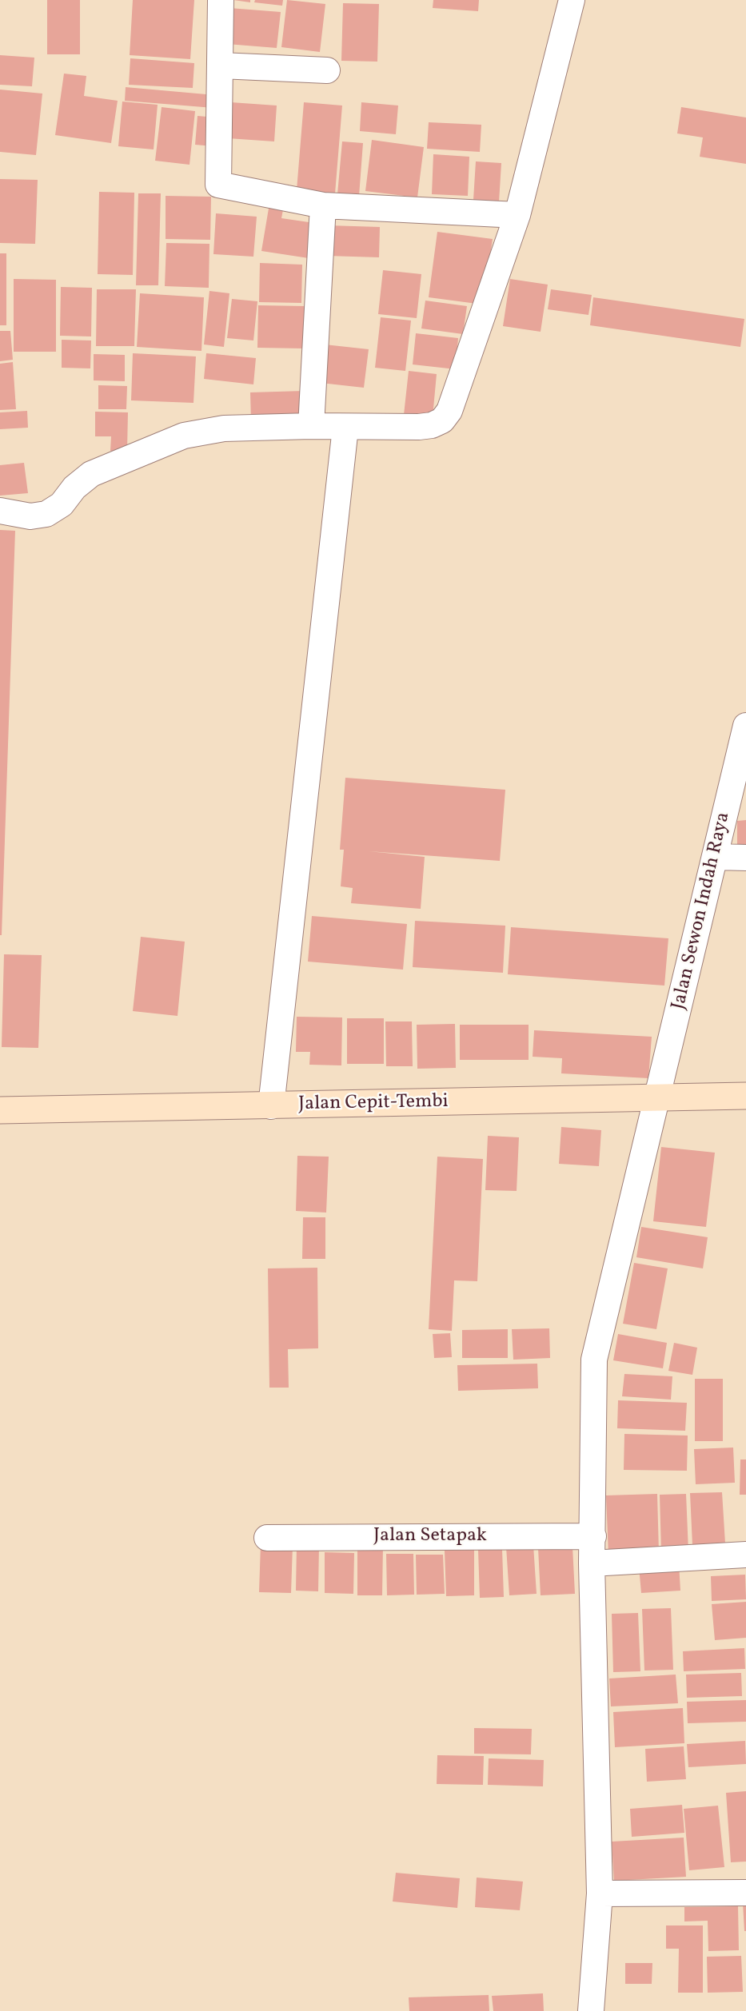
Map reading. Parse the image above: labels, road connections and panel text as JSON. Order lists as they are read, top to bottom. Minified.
{"streets":{"main road":["Jalan Cepit-Tembi"],"street":["Jalan Sewon Indah Raya","Jalan Setapak"]},"crossings":[["Jalan Sewon Indah Raya","Jalan Cepit-Tembi"],["Jalan Sewon Indah Raya","Jalan Setapak"]]}
